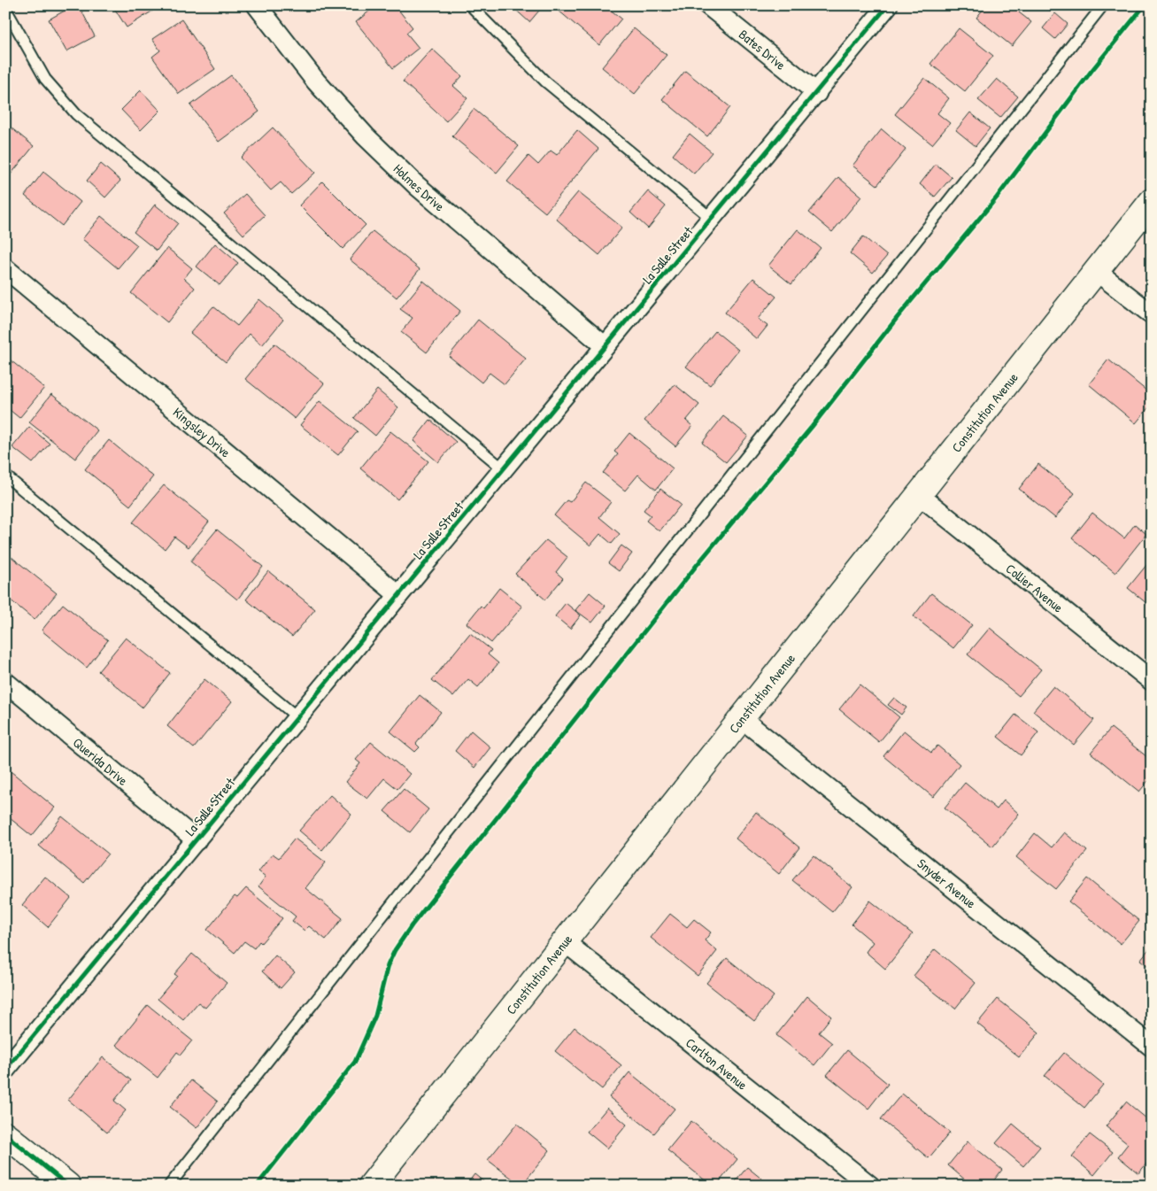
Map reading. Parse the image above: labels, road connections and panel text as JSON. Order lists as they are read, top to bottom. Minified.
{"streets":{"main road":["Constitution Avenue"],"street":["Bates Drive","Holmes Drive","La Salle Street","Kingsley Drive","Collier Avenue","Querida Drive","Snyder Avenue","Carlton Avenue"]},"crossings":[["Bates Drive","La Salle Street"],["Holmes Drive","La Salle Street"],["La Salle Street","Kingsley Drive"],["La Salle Street","Querida Drive"],["Constitution Avenue","Collier Avenue"],["Constitution Avenue","Snyder Avenue"],["Constitution Avenue","Carlton Avenue"]]}
